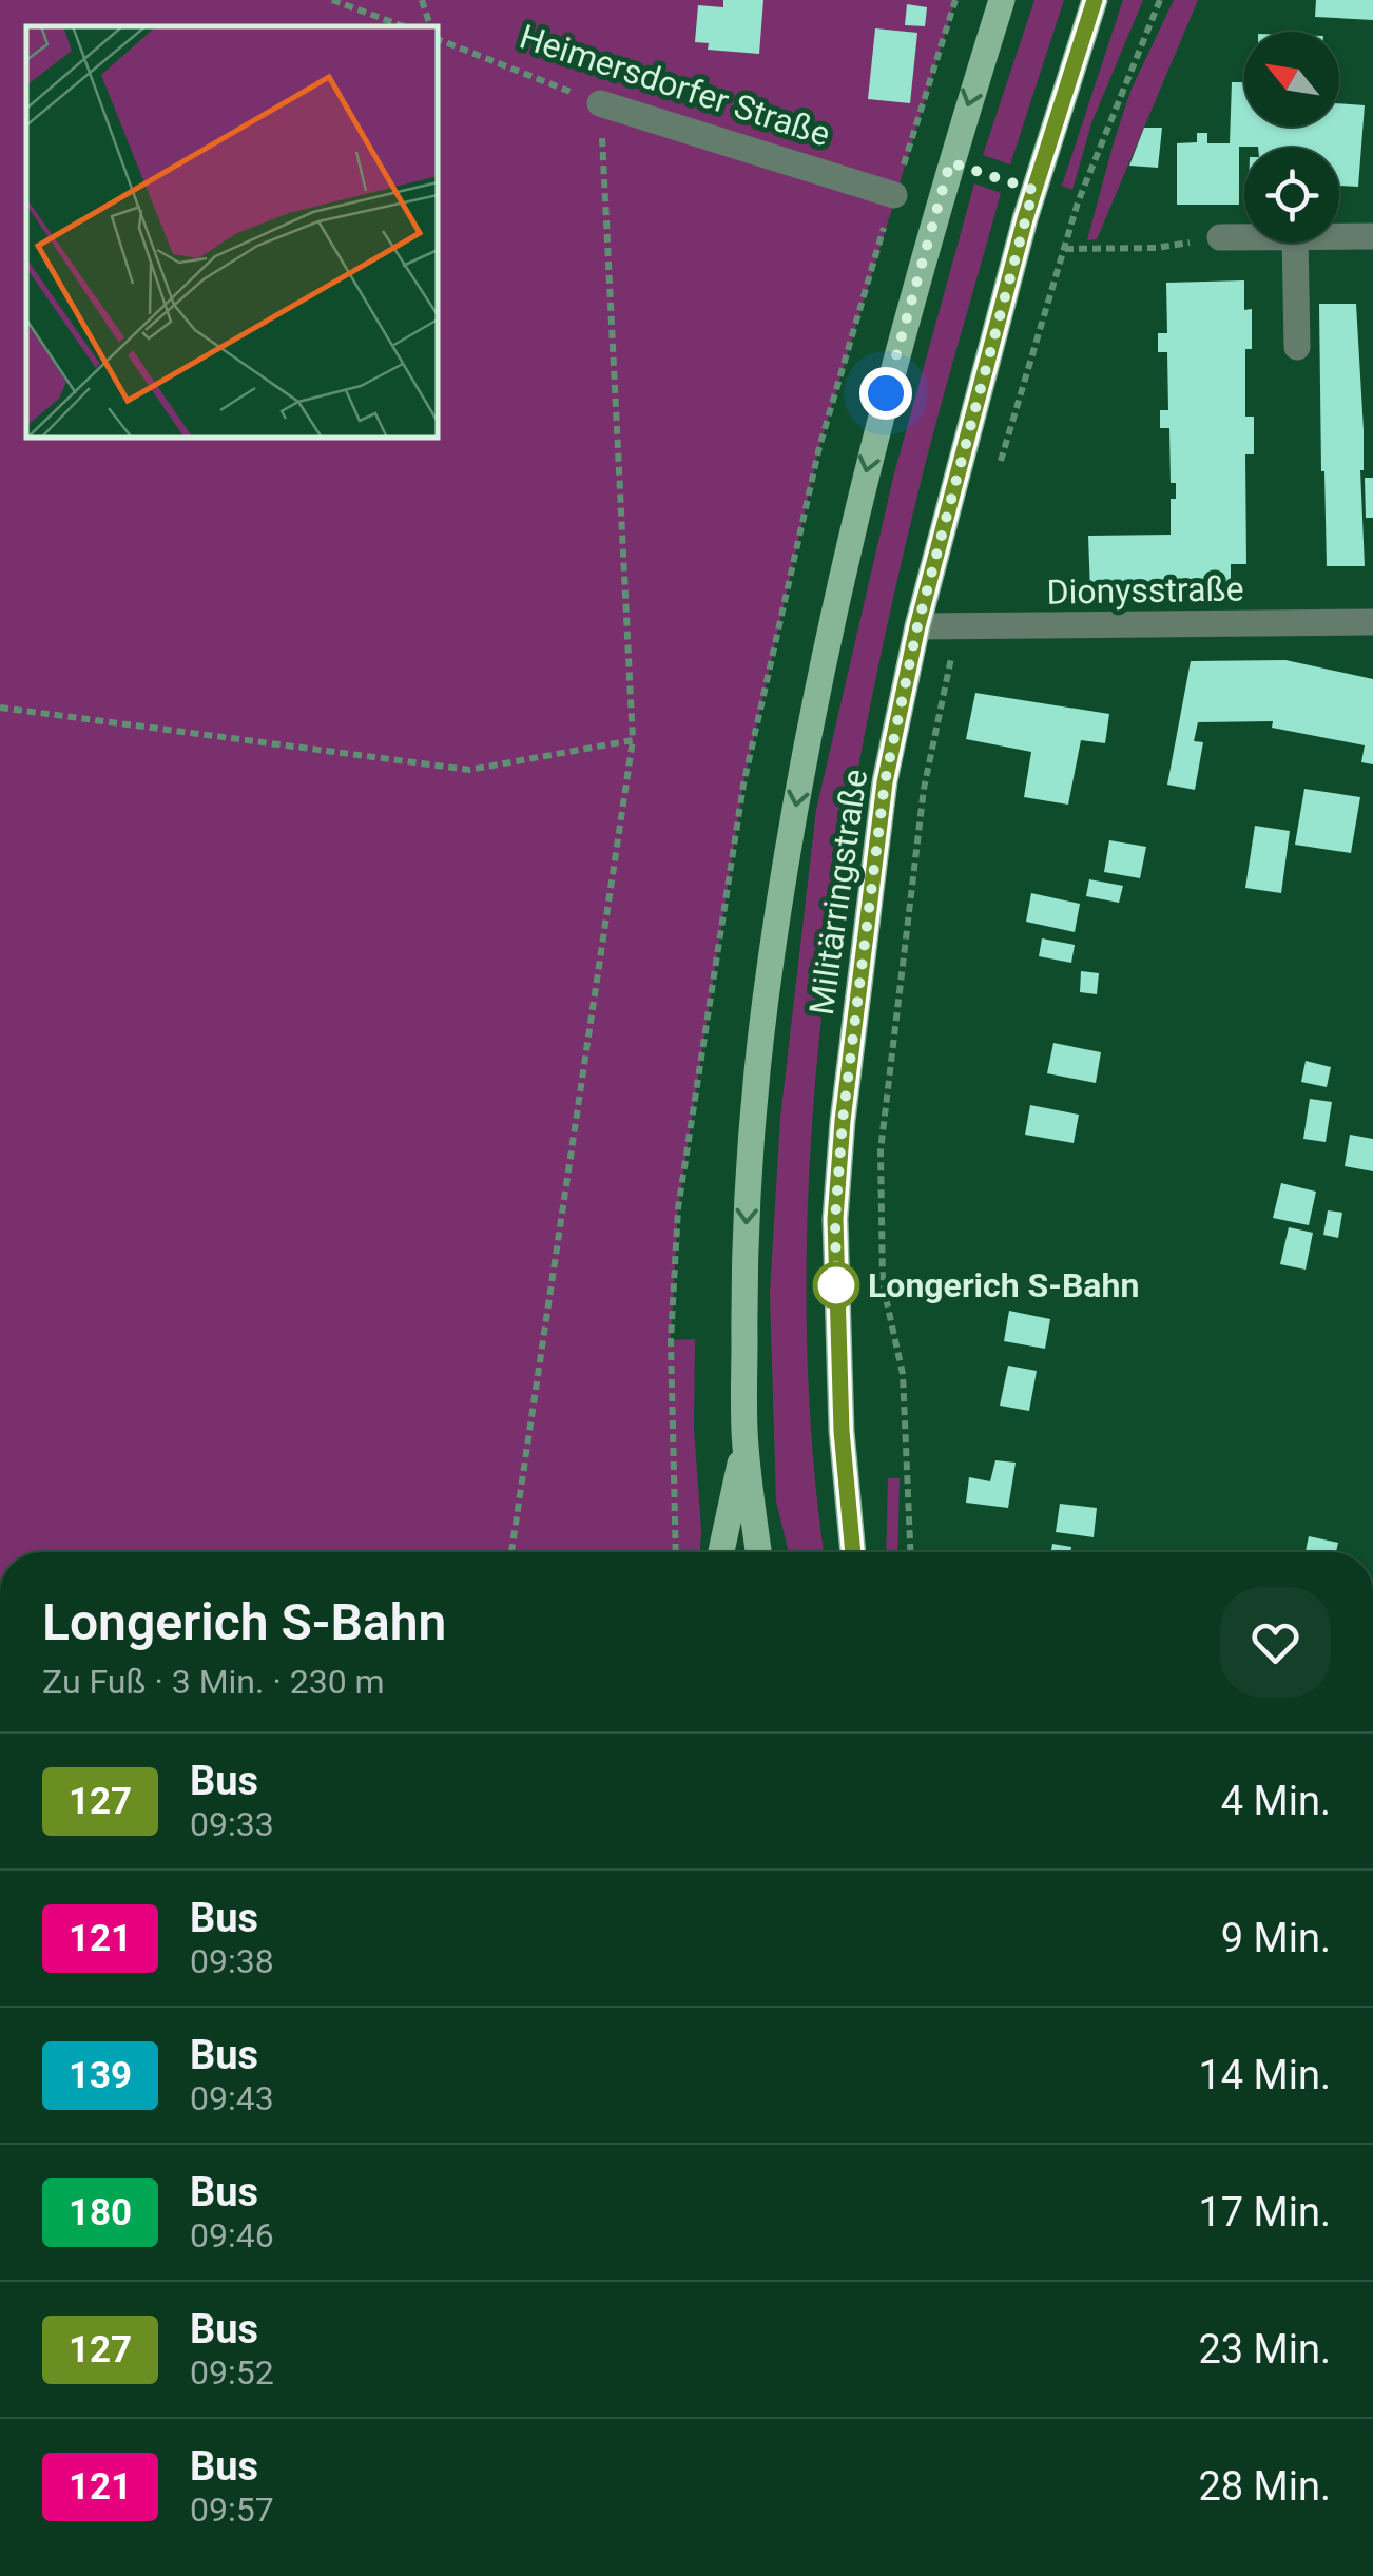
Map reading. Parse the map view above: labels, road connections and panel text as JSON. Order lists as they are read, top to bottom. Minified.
{"streets":{"main road":["Militärringstraße"],"street":["Heimersdorfer Straße","Dionysstraße"]},"crossings":[["Dionysstraße","Militärringstraße"]],"places":["Longerich S-Bahn"],"lines":["bus line 127"],"north":"top left","page":{"heading":["Longerich S-Bahn","Zu Fuß · 3 Min. · 230 m"],"list":[{"mark":"127","name":"Bus","note":"09:33","value":"4 Min."},{"mark":"121","name":"Bus","note":"09:38","value":"9 Min."},{"mark":"139","name":"Bus","note":"09:43","value":"14 Min."},{"mark":"180","name":"Bus","note":"09:46","value":"17 Min."},{"mark":"127","name":"Bus","note":"09:52","value":"23 Min."},{"mark":"121","name":"Bus","note":"09:57","value":"28 Min."}]}}
